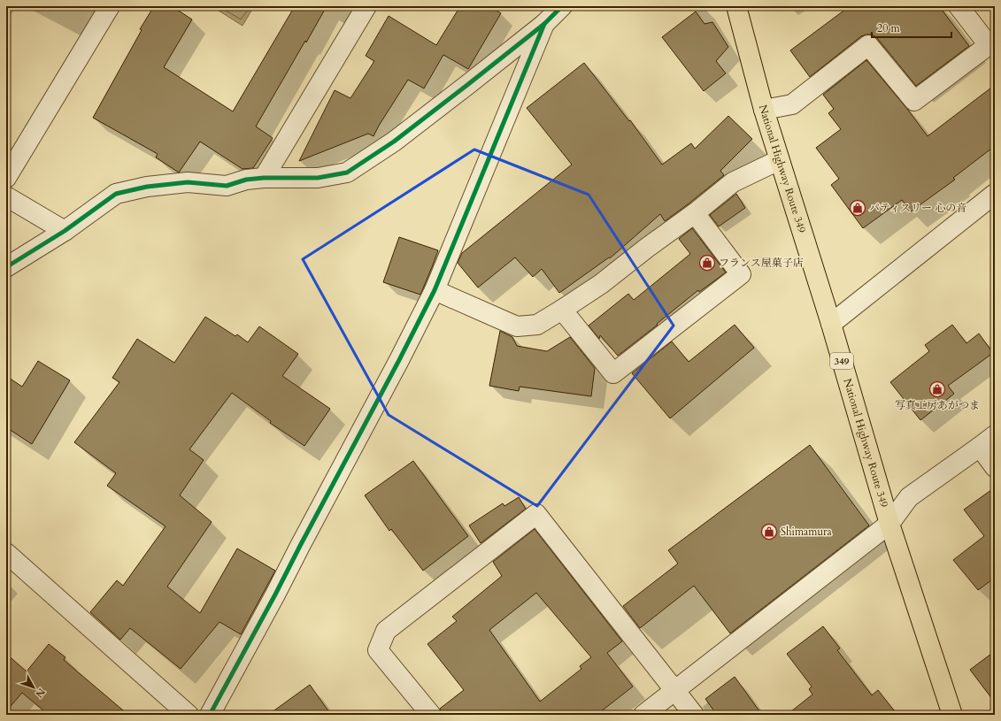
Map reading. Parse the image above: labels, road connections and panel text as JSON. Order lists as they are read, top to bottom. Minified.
{"streets":{"highway":["National Highway Route 349","349"]},"places":{"shop":["パティスリー 心の音","フランス屋菓子店","写真工房あがつま","Shimamura"]},"scale_bar":"20 m","north":"bottom right"}
